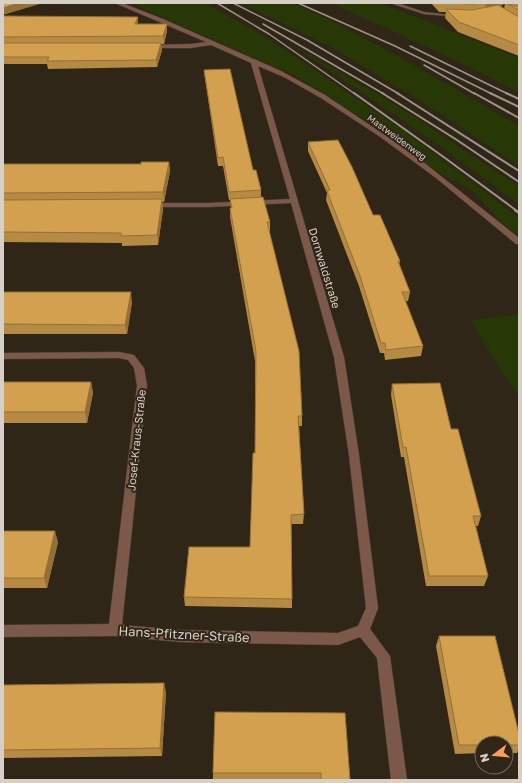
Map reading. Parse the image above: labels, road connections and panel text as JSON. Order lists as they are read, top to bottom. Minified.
{"streets":{"street":["Mastweidenweg","Dornwaldstraße","Josef-Kraus-Straße","Hans-Pfitzner-Straße"]},"crossings":[["Mastweidenweg","Dornwaldstraße"],["Dornwaldstraße","Hans-Pfitzner-Straße"],["Josef-Kraus-Straße","Hans-Pfitzner-Straße"]],"north":"left"}
